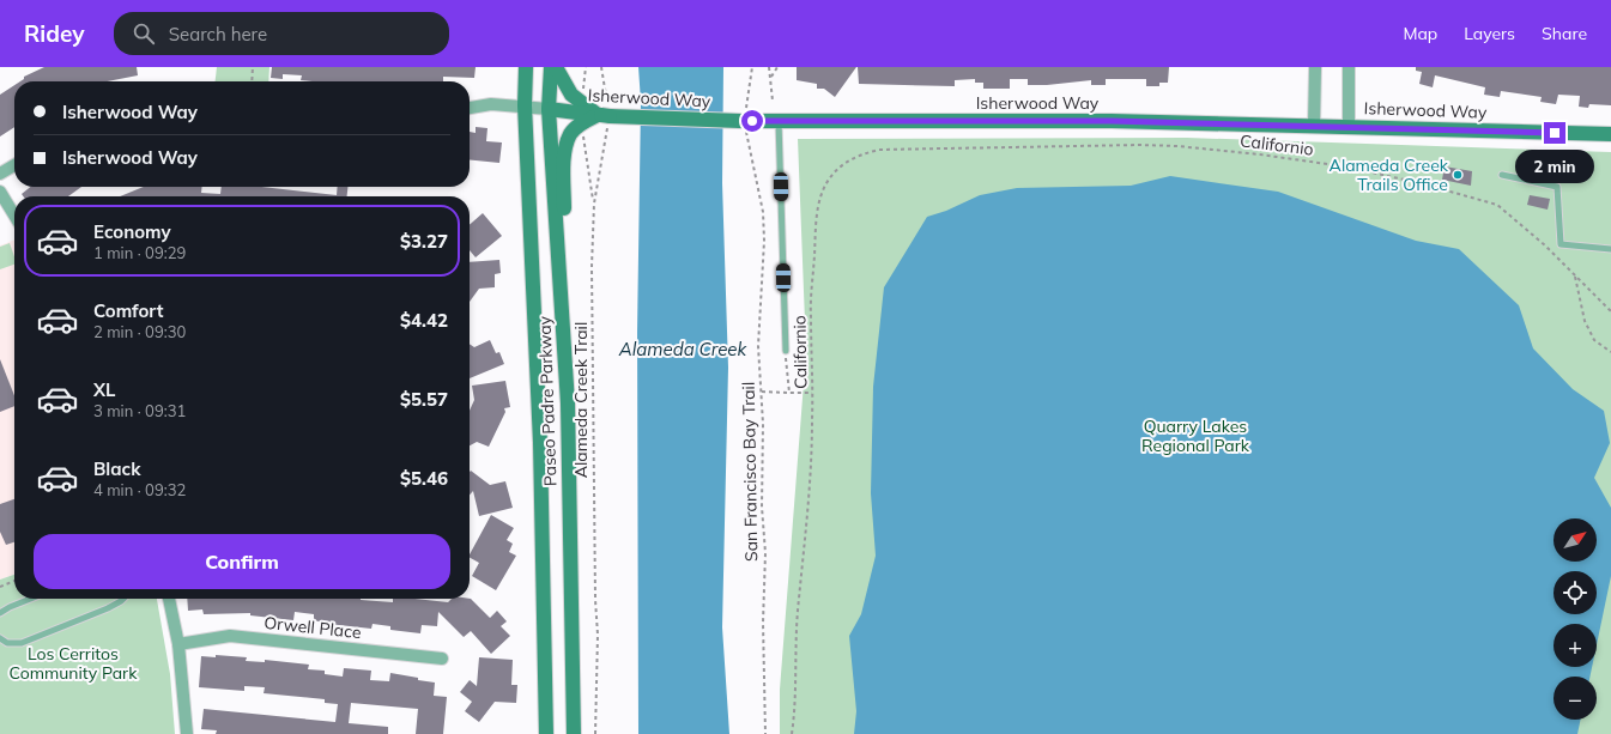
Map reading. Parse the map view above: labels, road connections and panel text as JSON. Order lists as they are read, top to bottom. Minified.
{"streets":{"main road":["Isherwood Way","Paseo Padre Parkway"],"street":["Orwell Place"],"path":["Californio","Alameda Creek Trail","San Francisco Bay Trail"]},"crossings":[["Isherwood Way","Alameda Creek Trail"],["Isherwood Way","Paseo Padre Parkway"],["Isherwood Way","San Francisco Bay Trail"]],"water":["Alameda Creek"],"parks":["Quarry Lakes Regional Park","Los Cerritos Community Park"],"places":["Alameda Creek Trails Office"],"north":"top right","page":{"header":"Ridey","search":"Search here","nav":["Map","Layers","Share"],"banner":["Isherwood Way","Isherwood Way"],"bubble":"2 min","list":[{"name":"Economy","note":"1 min · 09:29","value":"$3.27"},{"name":"Comfort","note":"2 min · 09:30","value":"$4.42"},{"name":"XL","note":"3 min · 09:31","value":"$5.57"},{"name":"Black","note":"4 min · 09:32","value":"$5.46"}],"map_buttons":["+","−"],"buttons":"Confirm"}}
